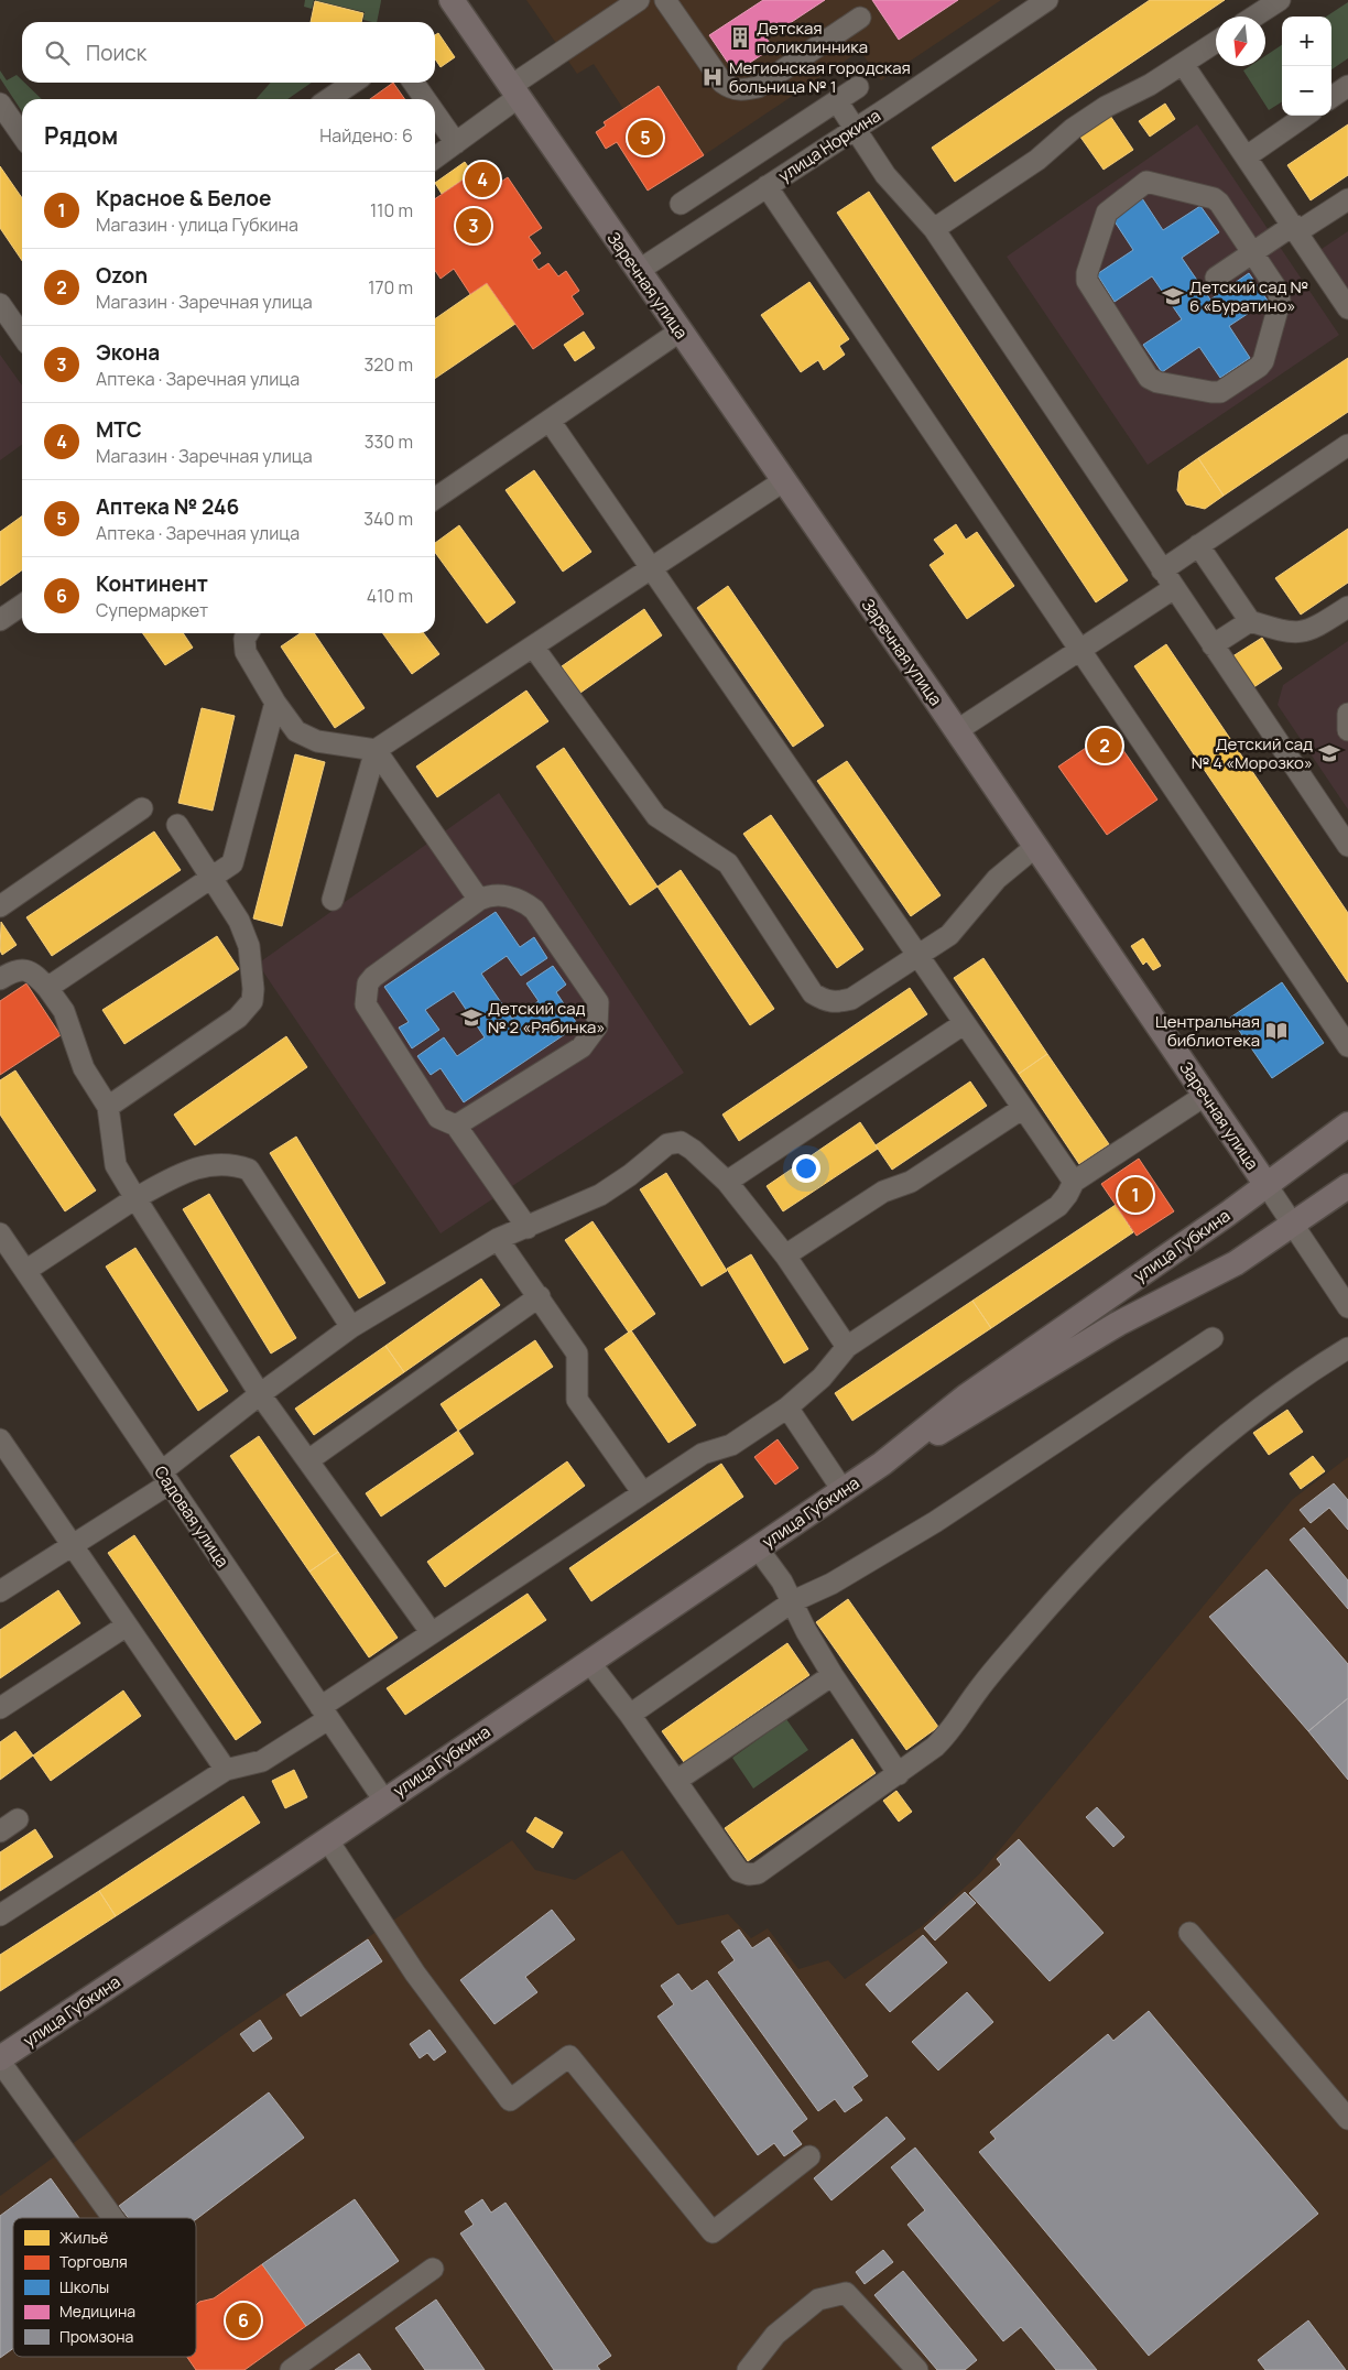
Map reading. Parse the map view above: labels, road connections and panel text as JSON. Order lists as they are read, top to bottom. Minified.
{"streets":{"main road":["Заречная улица","улица Губкина"],"street":["улица Норкина","Садовая улица"]},"crossings":[["улица Норкина","Заречная улица"],["Заречная улица","улица Губкина"],["улица Губкина","Садовая улица"]],"places":{"building":["Детская поликлинника"],"hospital":["Мегионская городская больница № 1"],"school or university":["Детский сад № 6 «Буратино»","Детский сад № 4 «Морозко»","Детский сад № 2 «Рябинка»"],"library":["Центральная библиотека"]},"legend":["Жильё","Торговля","Школы","Медицина","Промзона"],"north":"bottom","page":{"map_buttons":["+","−"],"search":"Поиск","heading":["Рядом","Найдено: 6"],"pins":["5","4","3","2","1","6"],"list":[{"mark":"1","name":"Красное & Белое","note":"Магазин · улица Губкина","value":"110 m"},{"mark":"2","name":"Ozon","note":"Магазин · Заречная улица","value":"170 m"},{"mark":"3","name":"Экона","note":"Аптека · Заречная улица","value":"320 m"},{"mark":"4","name":"МТС","note":"Магазин · Заречная улица","value":"330 m"},{"mark":"5","name":"Аптека № 246","note":"Аптека · Заречная улица","value":"340 m"},{"mark":"6","name":"Континент","note":"Супермаркет","value":"410 m"}]}}
